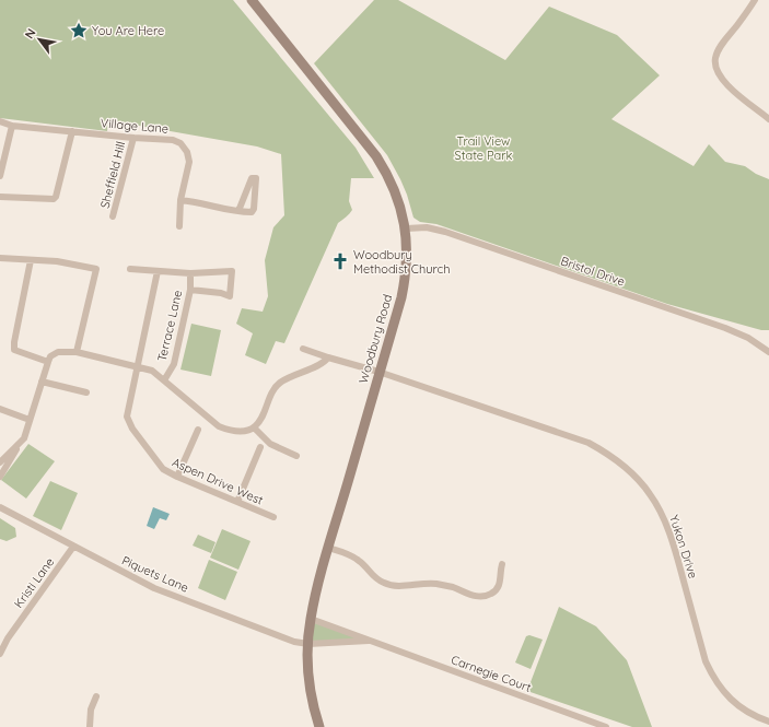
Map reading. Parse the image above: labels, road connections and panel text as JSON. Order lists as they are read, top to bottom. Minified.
{"streets":{"main road":["Woodbury Road"],"street":["Village Lane","Sheffield Hill","Bristol Drive","Terrace Lane","Aspen Drive West","Yukon Drive","Piquets Lane","Kristi Lane","Carnegie Court"]},"crossings":[["Village Lane","Sheffield Hill"],["Bristol Drive","Woodbury Road"],["Woodbury Road","Yukon Drive"],["Woodbury Road","Piquets Lane"],["Woodbury Road","Carnegie Court"],["Piquets Lane","Kristi Lane"],["Piquets Lane","Carnegie Court"]],"parks":["Trail View State Park"],"places":{"place":["You Are Here"],"church":["Woodbury Methodist Church"]},"north":"top left"}
